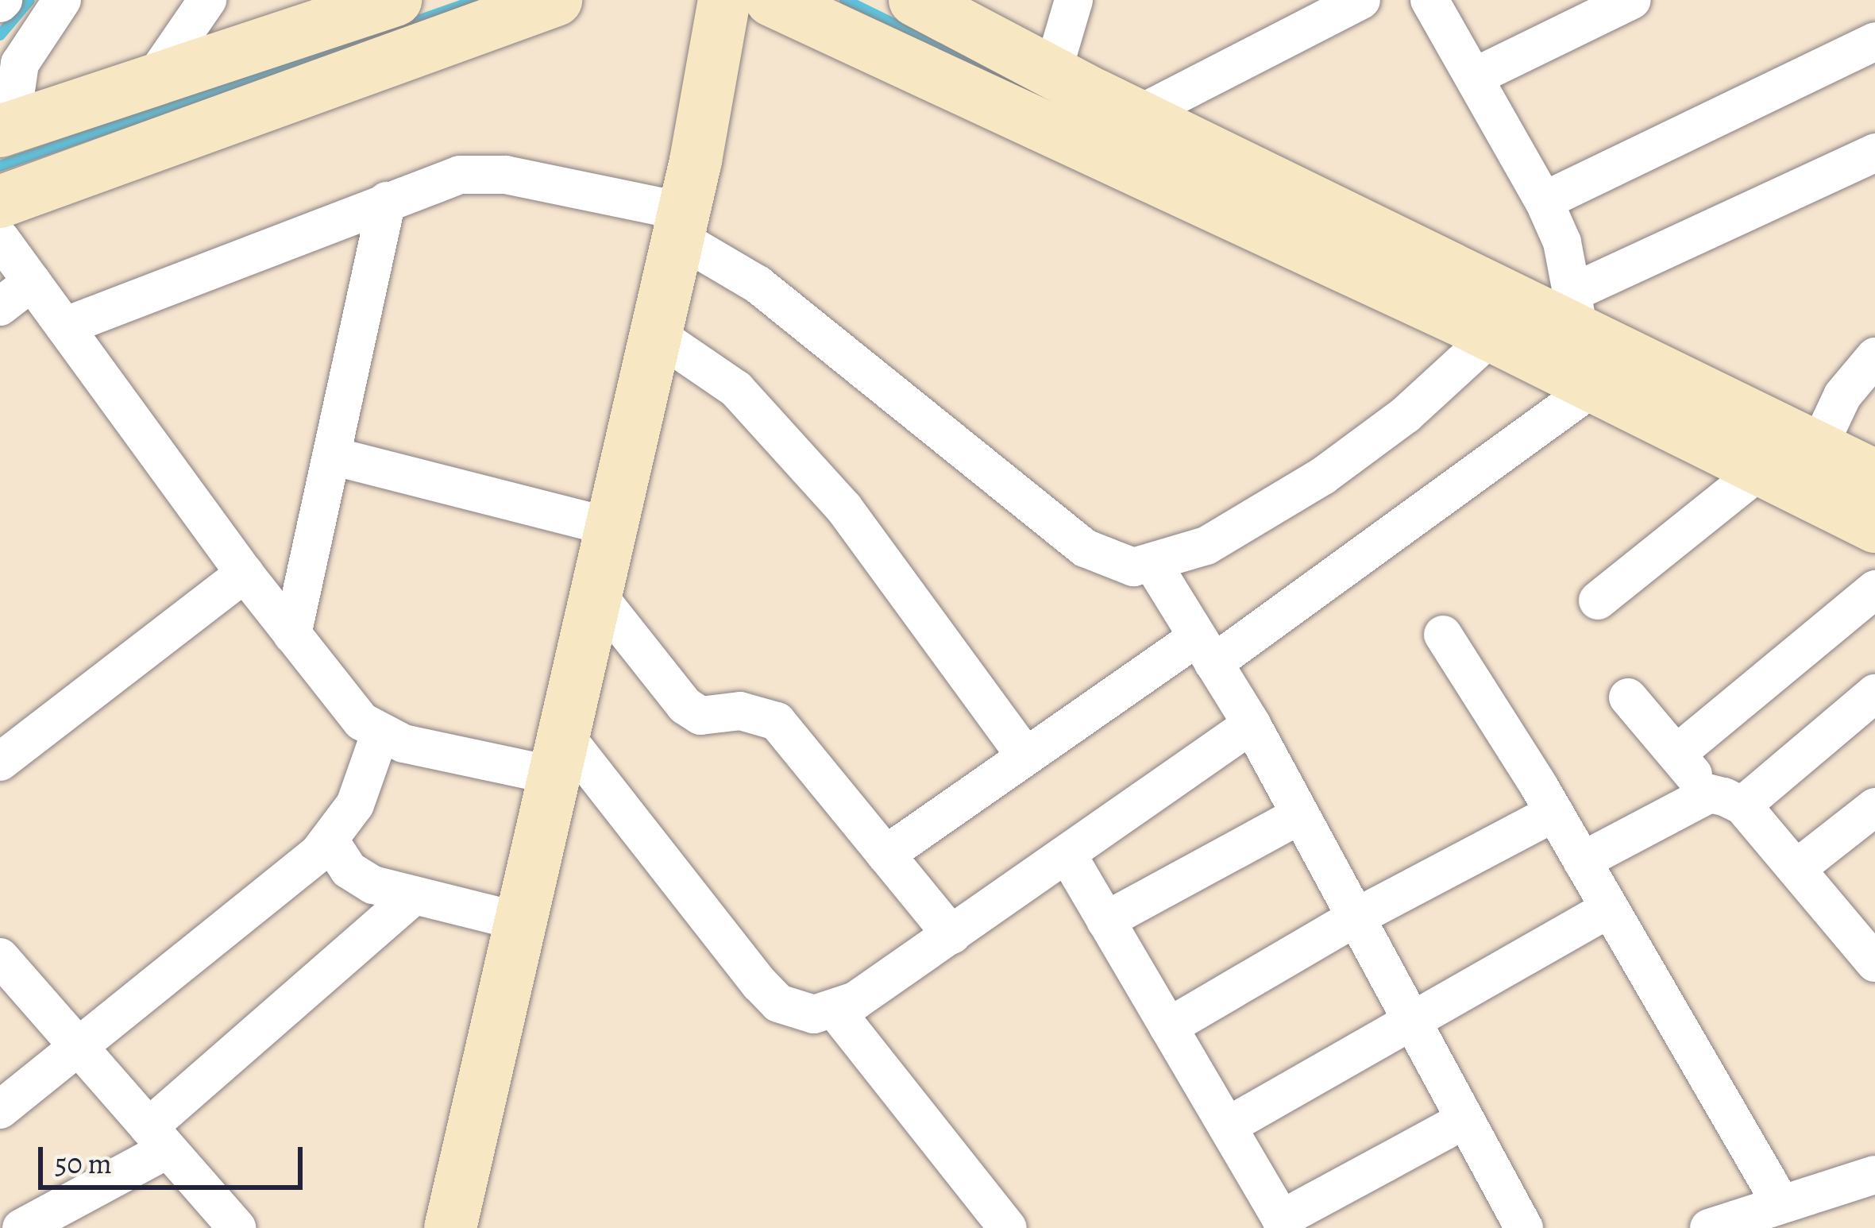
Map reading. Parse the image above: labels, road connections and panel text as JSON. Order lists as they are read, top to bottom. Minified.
{"scale_bar":"50 m"}
